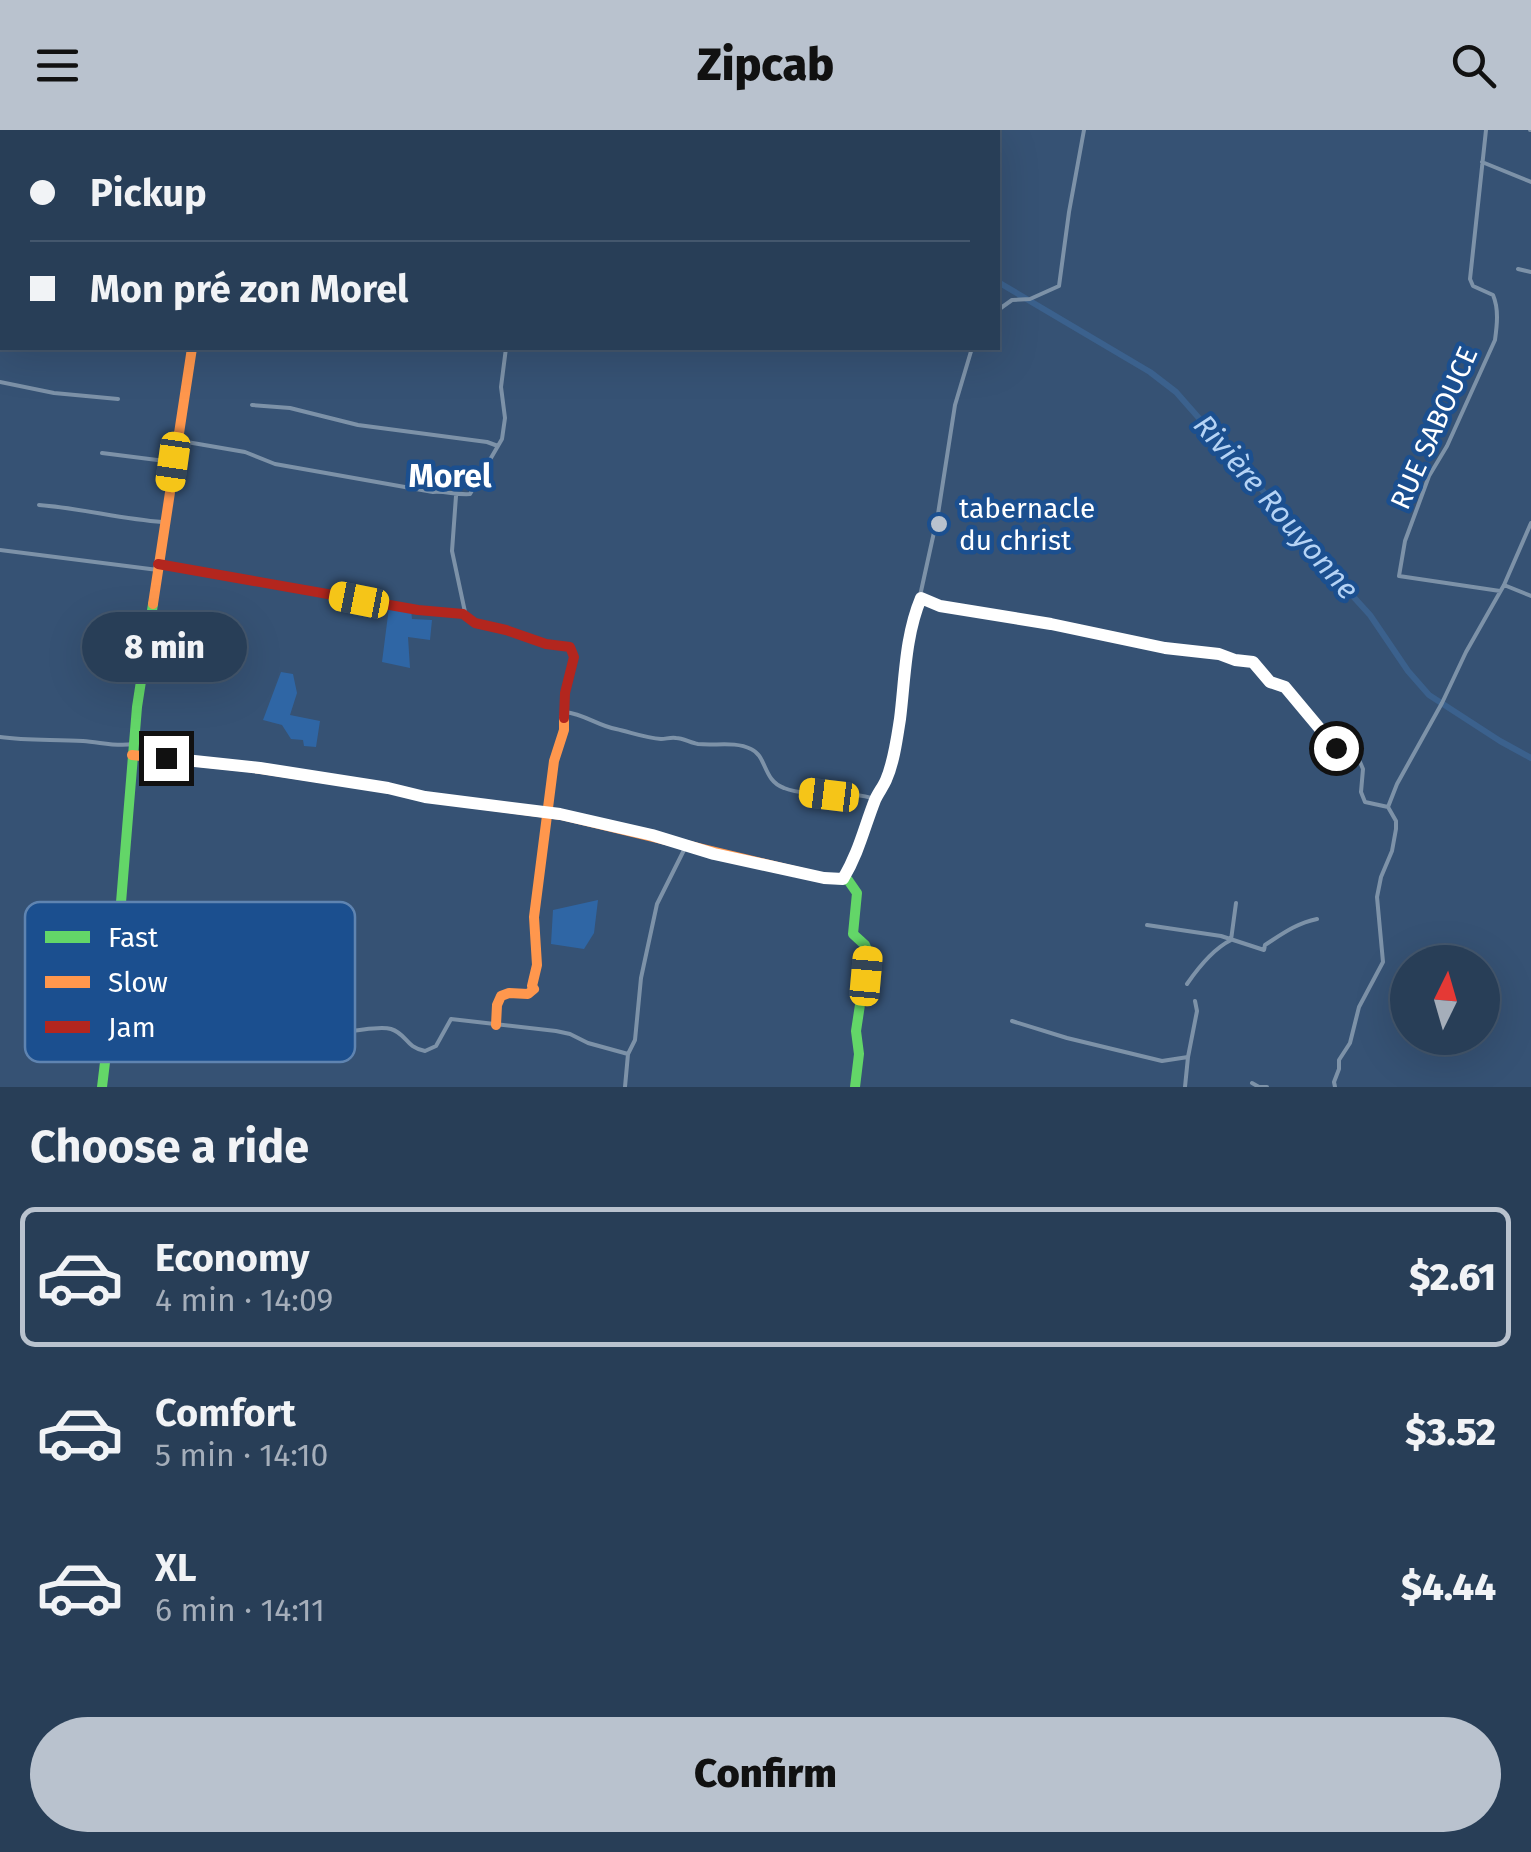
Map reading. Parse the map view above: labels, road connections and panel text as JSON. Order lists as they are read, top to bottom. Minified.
{"streets":{"street":["RUE SABOUCE"]},"districts":["Morel"],"water":["Rivière Rouyonne"],"places":["tabernacle du christ"],"legend":["Fast","Slow","Jam"],"north":"top","page":{"header":"Zipcab","banner":["Pickup","Mon pré zon Morel"],"bubble":"8 min","heading":"Choose a ride","list":[{"name":"Economy","note":"4 min · 14:09","value":"$2.61"},{"name":"Comfort","note":"5 min · 14:10","value":"$3.52"},{"name":"XL","note":"6 min · 14:11","value":"$4.44"}],"buttons":"Confirm"}}
